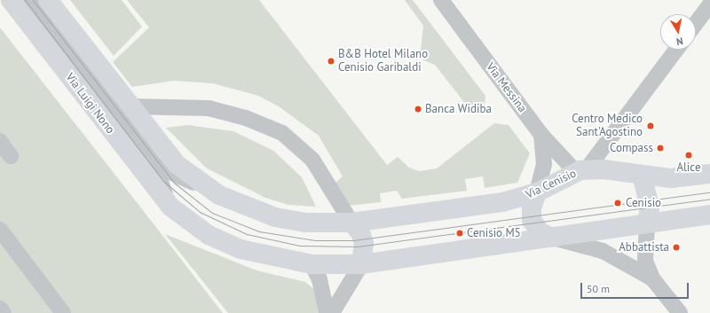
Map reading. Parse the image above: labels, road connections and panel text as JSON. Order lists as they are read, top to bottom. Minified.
{"streets":{"main road":["Via Luigi Nono","Via Cenisio"],"street":["Via Messina"]},"crossings":[["Via Messina","Via Cenisio"]],"places":["B&B Hotel Milano Cenisio Garibaldi","Banca Widiba","Centro Medico Sant'Agostino","Compass","Alice","Cenisio","Cenisio M5","Abbattista"],"scale_bar":"50 m","north":"bottom"}
